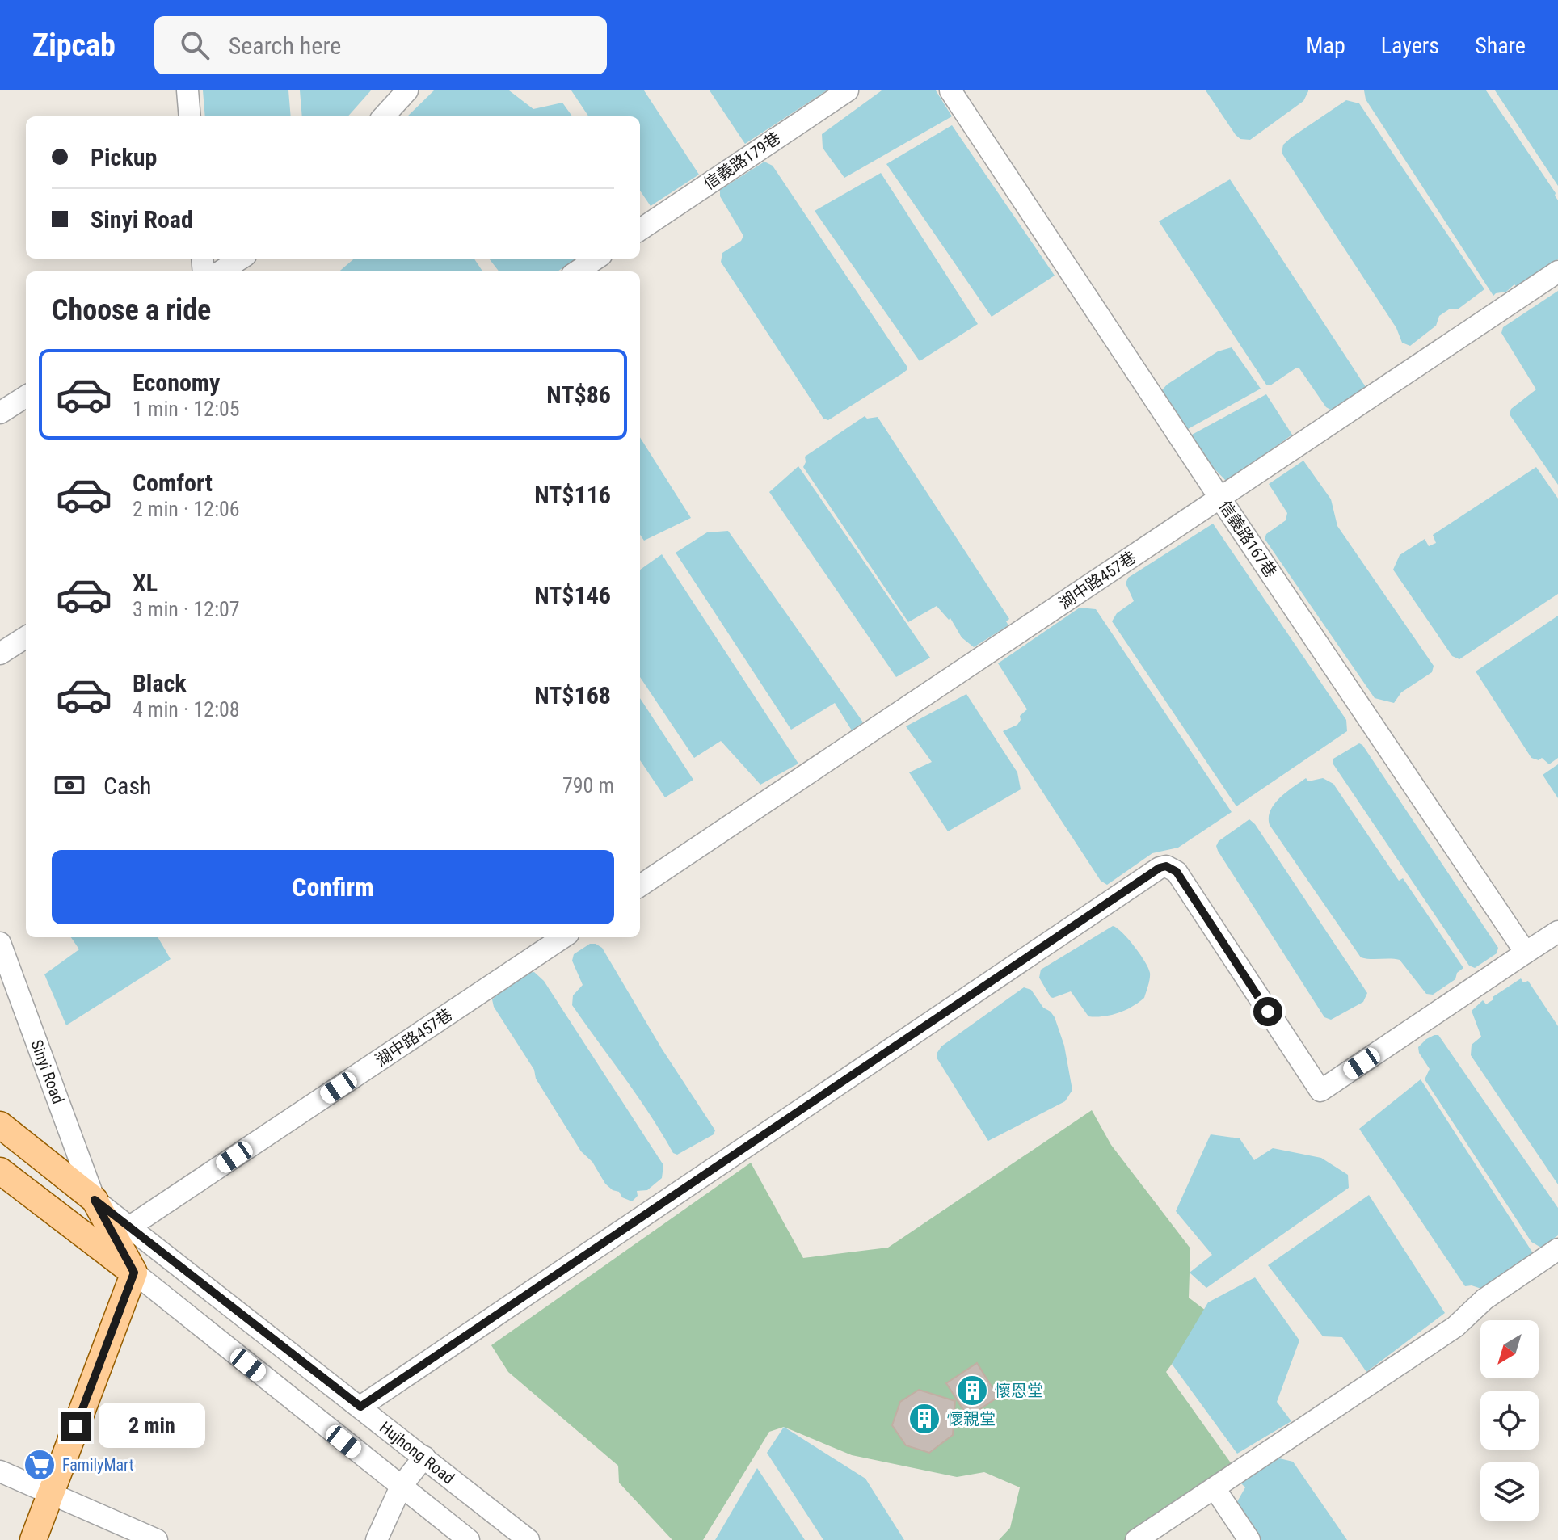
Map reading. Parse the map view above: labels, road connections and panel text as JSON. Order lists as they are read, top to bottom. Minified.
{"streets":{"main road":["Hujhong Road"],"street":["信義路179巷","信義路167巷","湖中路457巷","Sinyi Road"]},"crossings":[["信義路167巷","湖中路457巷"],["湖中路457巷","Hujhong Road"],["Sinyi Road","Hujhong Road"]],"places":{"building":["懷恩堂","懷親堂"],"supermarket":["FamilyMart"]},"north":"bottom left","page":{"header":"Zipcab","search":"Search here","nav":["Map","Layers","Share"],"banner":["Pickup","Sinyi Road"],"heading":"Choose a ride","list":[{"name":"Economy","note":"1 min · 12:05","value":"NT$86"},{"name":"Comfort","note":"2 min · 12:06","value":"NT$116"},{"name":"XL","note":"3 min · 12:07","value":"NT$146"},{"name":"Black","note":"4 min · 12:08","value":"NT$168"}],"pay":["Cash","790 m"],"buttons":"Confirm","bubble":"2 min"}}
